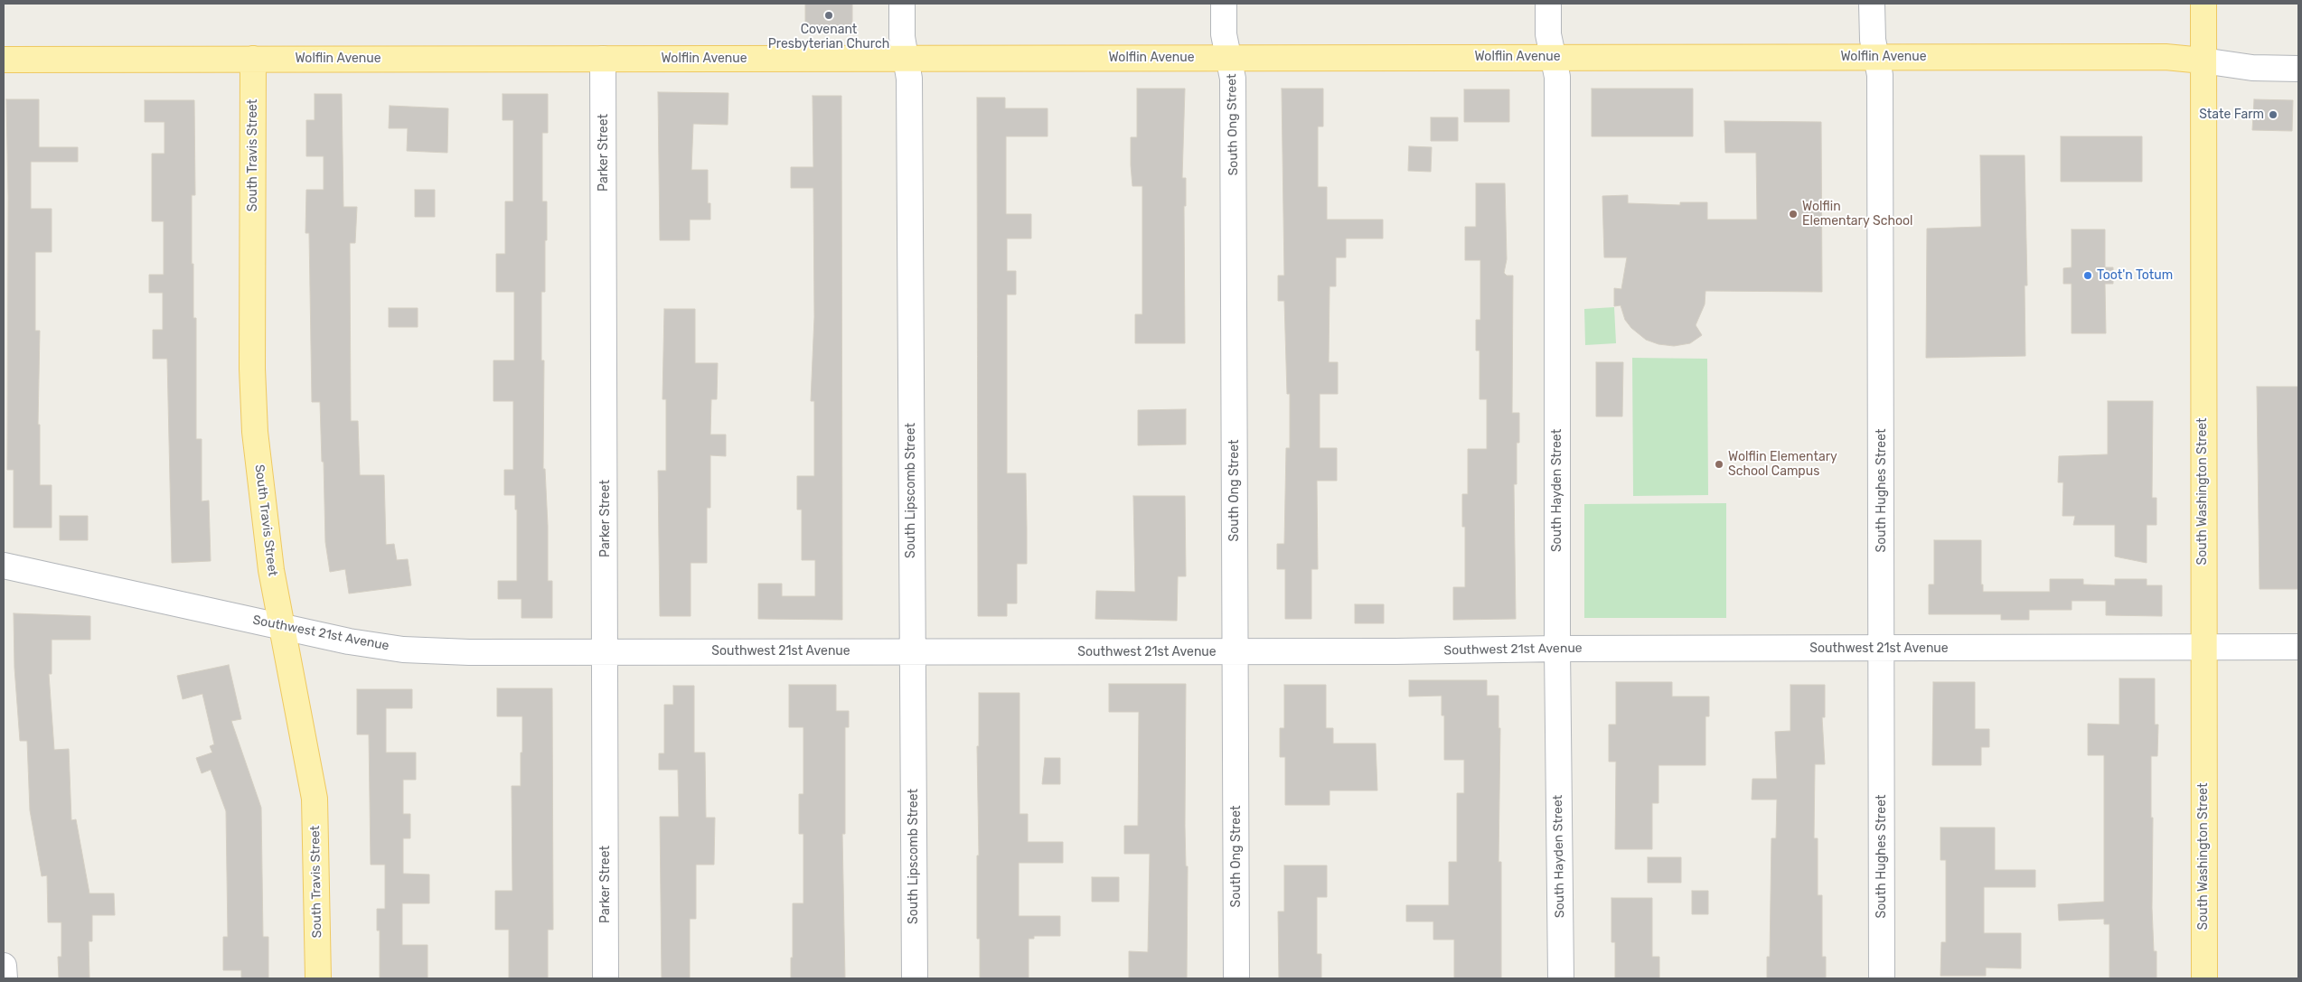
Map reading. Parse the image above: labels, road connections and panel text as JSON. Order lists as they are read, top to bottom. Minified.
{"streets":{"main road":["Wolflin Avenue","South Travis Street","South Washington Street"],"street":["South Ong Street","Parker Street","South Lipscomb Street","South Hayden Street","South Hughes Street","Southwest 21st Avenue"]},"crossings":[["Wolflin Avenue","South Ong Street"],["Wolflin Avenue","Parker Street"],["Wolflin Avenue","South Travis Street"],["Wolflin Avenue","South Lipscomb Street"],["Wolflin Avenue","South Hayden Street"],["Wolflin Avenue","South Hughes Street"],["Wolflin Avenue","South Washington Street"],["South Ong Street","Southwest 21st Avenue"],["Parker Street","Southwest 21st Avenue"],["South Travis Street","Southwest 21st Avenue"],["South Lipscomb Street","Southwest 21st Avenue"],["South Hayden Street","Southwest 21st Avenue"],["South Hughes Street","Southwest 21st Avenue"],["South Washington Street","Southwest 21st Avenue"]],"places":["Covenant Presbyterian Church","State Farm","Wolflin Elementary School","Toot'n Totum","Wolflin Elementary School Campus"]}
